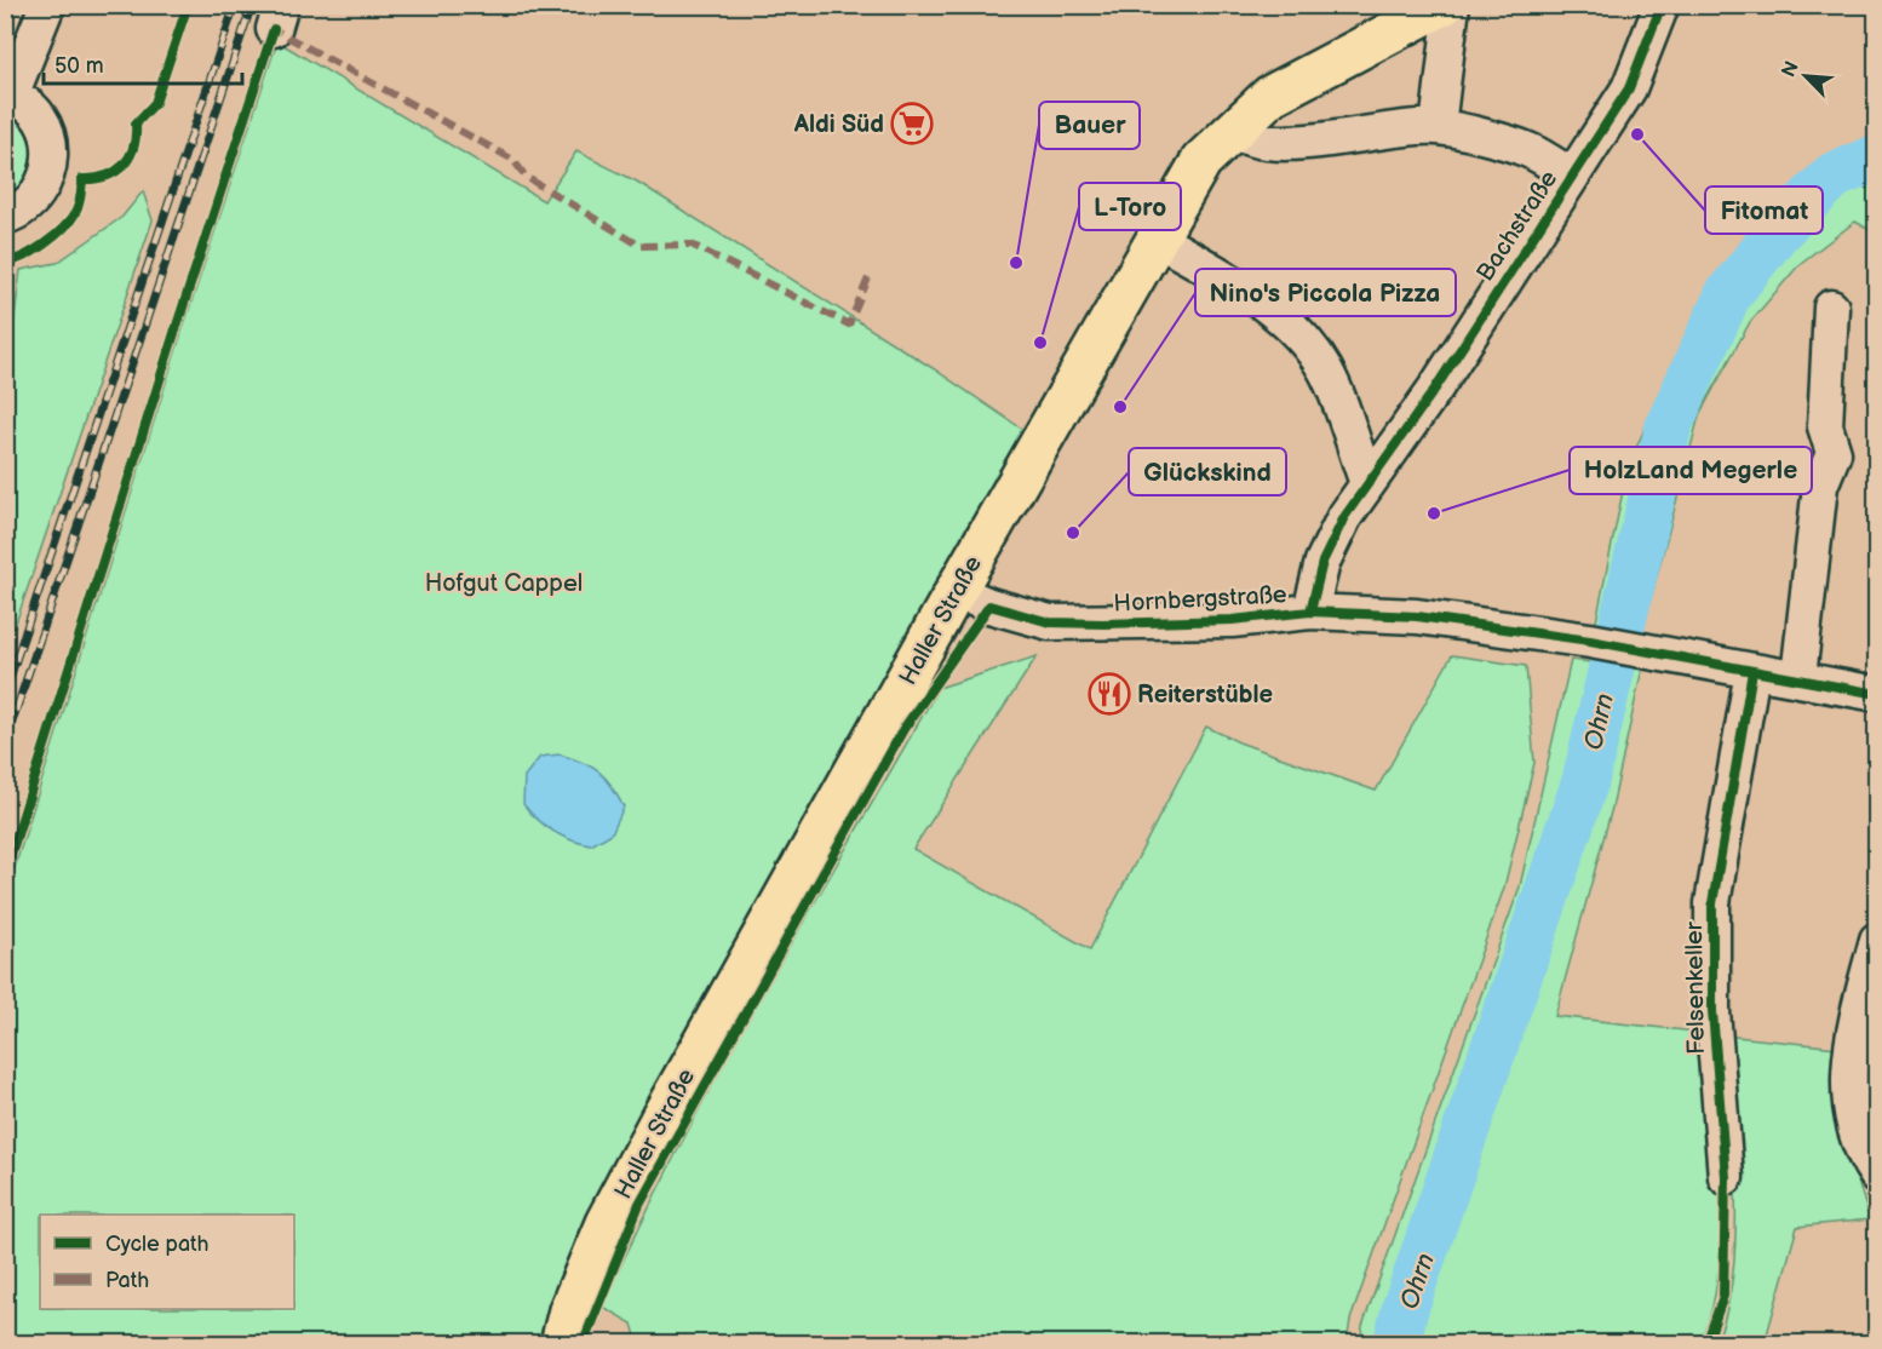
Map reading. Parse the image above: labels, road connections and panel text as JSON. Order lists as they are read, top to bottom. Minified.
{"streets":{"main road":["Haller Straße"],"street":["Bachstraße","Hornbergstraße","Felsenkeller"]},"crossings":[["Bachstraße","Hornbergstraße"],["Hornbergstraße","Haller Straße"],["Hornbergstraße","Felsenkeller"]],"water":["Ohrn"],"parks":["Hofgut Cappel"],"places":{"supermarket":["Aldi Süd"],"other":["Fitomat","Bauer","L-Toro","Nino's Piccola Pizza","HolzLand Megerle","Glückskind"],"restaurant":["Reiterstüble"]},"legend":["Cycle path","Path"],"scale_bar":"50 m","north":"top left"}
